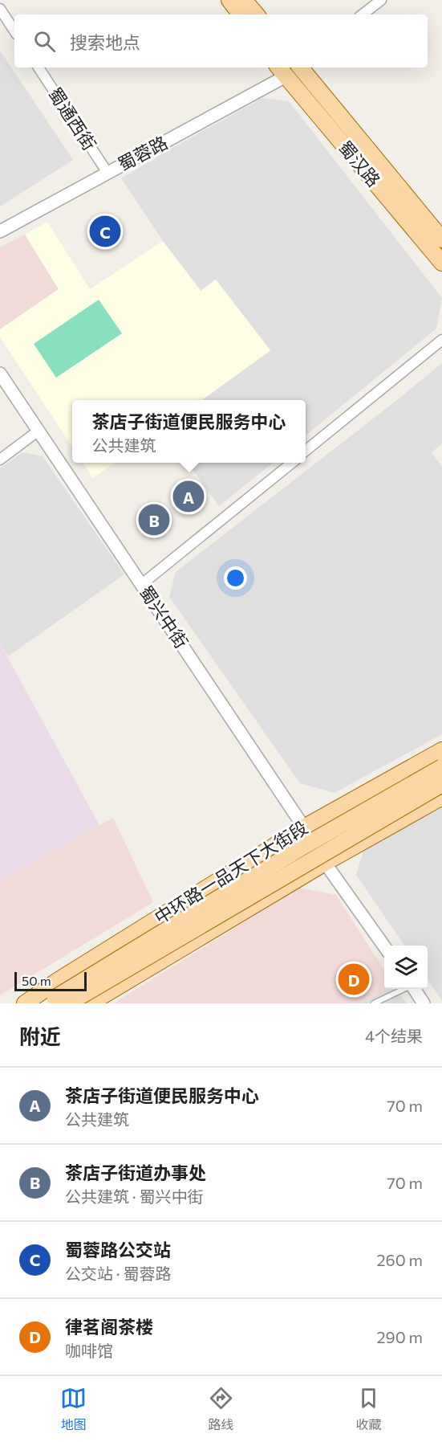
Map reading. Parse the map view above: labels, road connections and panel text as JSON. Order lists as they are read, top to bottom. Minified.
{"streets":{"main road":["蜀汉路","中环路一品天下大街段"],"street":["蜀通西街","蜀蓉路","蜀兴中街"]},"crossings":[["蜀通西街","蜀蓉路"],["蜀蓉路","蜀汉路"],["蜀兴中街","中环路一品天下大街段"]],"scale_bar":"50 m","page":{"search":"搜索地点","pins":["C","A","B","D"],"popup":["茶店子街道便民服务中心","公共建筑"],"scale":"50 m","heading":["附近","4个结果"],"list":[{"mark":"A","name":"茶店子街道便民服务中心","note":"公共建筑","value":"70 m"},{"mark":"B","name":"茶店子街道办事处","note":"公共建筑 · 蜀兴中街","value":"70 m"},{"mark":"C","name":"蜀蓉路公交站","note":"公交站 · 蜀蓉路","value":"260 m"},{"mark":"D","name":"律茗阁茶楼","note":"咖啡馆","value":"290 m"}],"nav":["地图","路线","收藏"]}}
